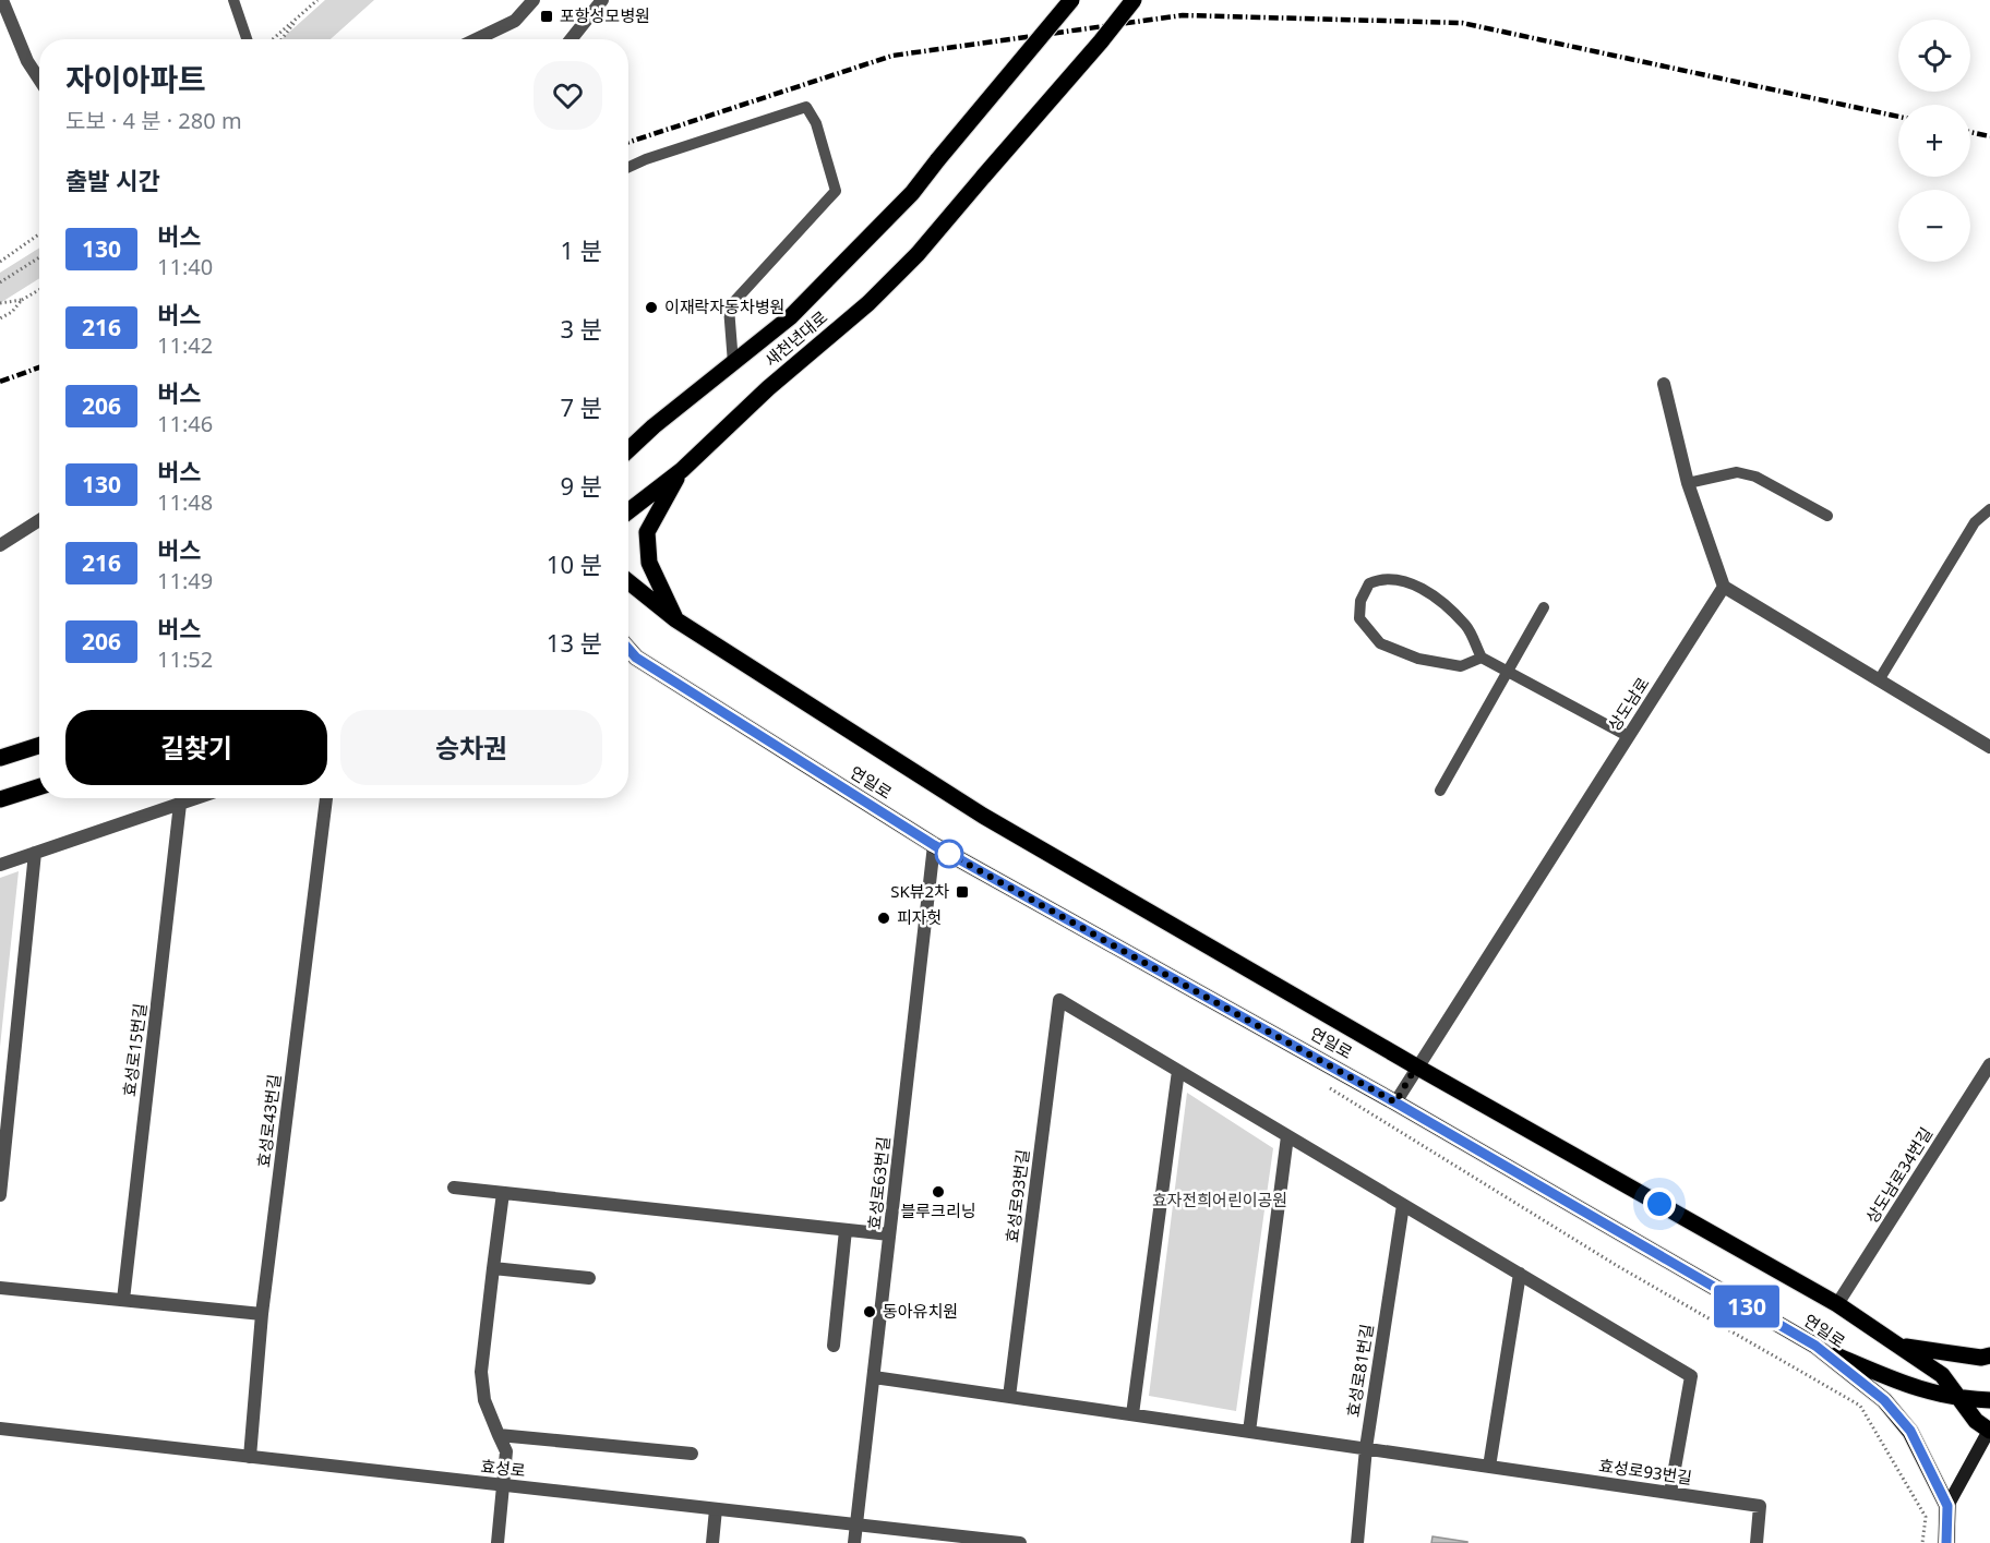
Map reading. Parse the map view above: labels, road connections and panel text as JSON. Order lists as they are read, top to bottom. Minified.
{"streets":{"main road":["새천년대로","연일로"],"street":["상도남로","효성로15번길","효성로43번길","상도남로34번길","효성로63번길","효성로93번길","효성로81번길","효성로"]},"crossings":[["상도남로","연일로"],["연일로","상도남로34번길"],["연일로","효성로63번길"],["효성로43번길","효성로"],["효성로63번길","효성로93번길"],["효성로63번길","효성로"],["효성로93번길","효성로81번길"]],"parks":["효자전희어린이공원"],"places":{"transit":["포항성모병원","SK뷰2차"],"other":["이재락자동차병원","피자헛","블루크리닝","동아유치원"]},"lines":["bus line 130"],"page":{"on_map":"130","map_buttons":["+","−"],"heading":[["자이아파트","도보 · 4 분 · 280 m"],"출발 시간"],"list":[{"mark":"130","name":"버스","note":"11:40","value":"1 분"},{"mark":"216","name":"버스","note":"11:42","value":"3 분"},{"mark":"206","name":"버스","note":"11:46","value":"7 분"},{"mark":"130","name":"버스","note":"11:48","value":"9 분"},{"mark":"216","name":"버스","note":"11:49","value":"10 분"},{"mark":"206","name":"버스","note":"11:52","value":"13 분"}],"buttons":["길찾기","승차권"]}}
